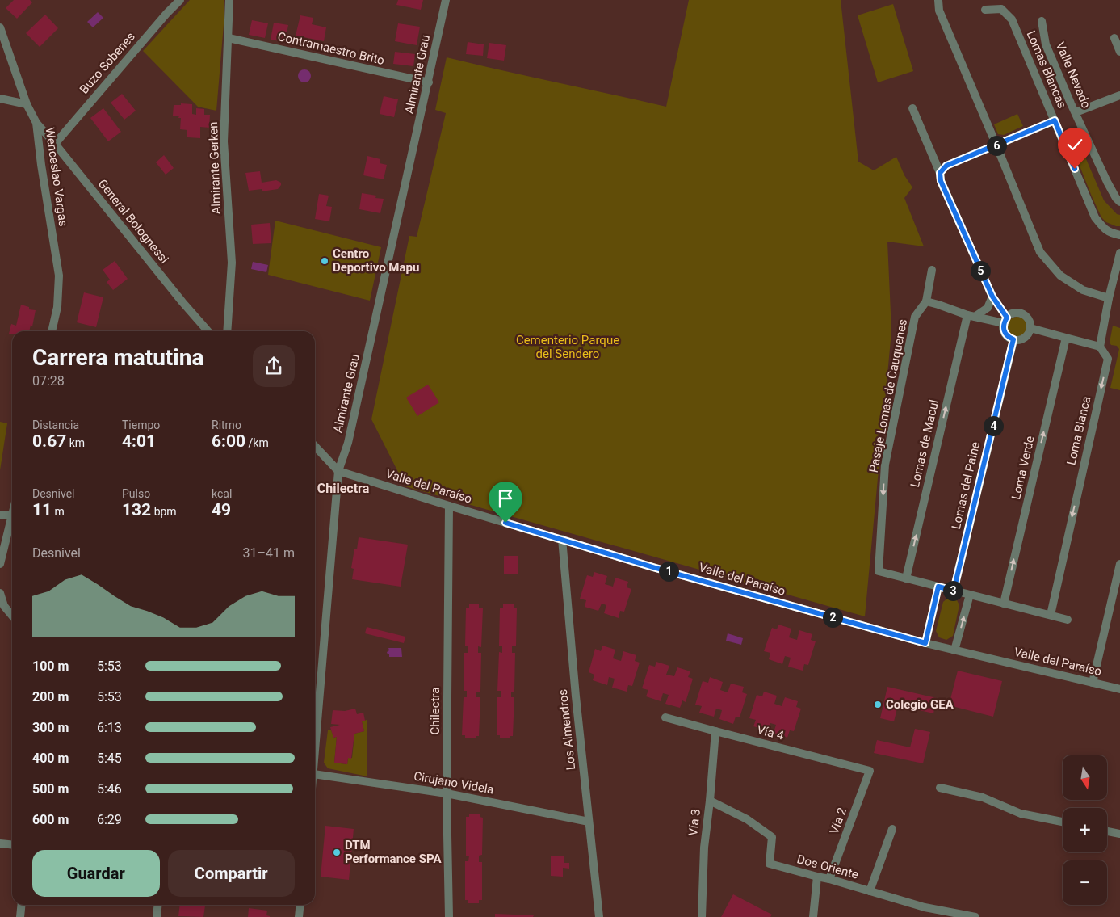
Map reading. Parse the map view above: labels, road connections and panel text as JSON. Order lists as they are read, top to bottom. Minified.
{"streets":{"street":["Contramaestro Brito","Buzo Sobenes","Lomas Blancas","Almirante Grau","Valle Nevado","Almirante Gerken","Wenceslao Vargas","General Bolognessi","Pasaje Lomas de Cauquenes","Loma Blanca","Lomas de Macul","Loma Verde","Lomas del Paine","Valle del Paraíso","Chilectra","Los Almendros","Vía 4","Cirujano Videla","Vía 2","Vía 3","Dos Oriente"]},"crossings":[["Contramaestro Brito","Almirante Grau"],["Contramaestro Brito","Almirante Gerken"],["Buzo Sobenes","General Bolognessi"],["Almirante Grau","Valle del Paraíso"],["Wenceslao Vargas","General Bolognessi"],["Pasaje Lomas de Cauquenes","Lomas de Macul"],["Valle del Paraíso","Chilectra"],["Valle del Paraíso","Los Almendros"],["Chilectra","Cirujano Videla"],["Los Almendros","Cirujano Videla"],["Vía 4","Vía 2"],["Vía 4","Vía 3"],["Vía 2","Dos Oriente"],["Vía 3","Dos Oriente"]],"one_way":["Pasaje Lomas de Cauquenes","Loma Blanca","Lomas de Macul","Loma Verde"],"districts":["Chilectra"],"parks":["Cementerio Parque del Sendero"],"places":["Centro Deportivo Mapu","Colegio GEA","DTM Performance SPA"],"north":"bottom","page":{"pins":["6","5","4","1","3","2"],"heading":["Carrera matutina","07:28"],"stats":[["Distancia","0.67 km"],["Tiempo","4:01"],["Ritmo","6:00 /km"],["Desnivel","11 m"],["Pulso","132 bpm"],["kcal","49"]],"chart":["Desnivel","31–41 m"],"list":[{"name":"100 m","note":"5:53"},{"name":"200 m","note":"5:53"},{"name":"300 m","note":"6:13"},{"name":"400 m","note":"5:45"},{"name":"500 m","note":"5:46"},{"name":"600 m","note":"6:29"}],"map_buttons":["+","−"],"buttons":["Guardar","Compartir"]}}
